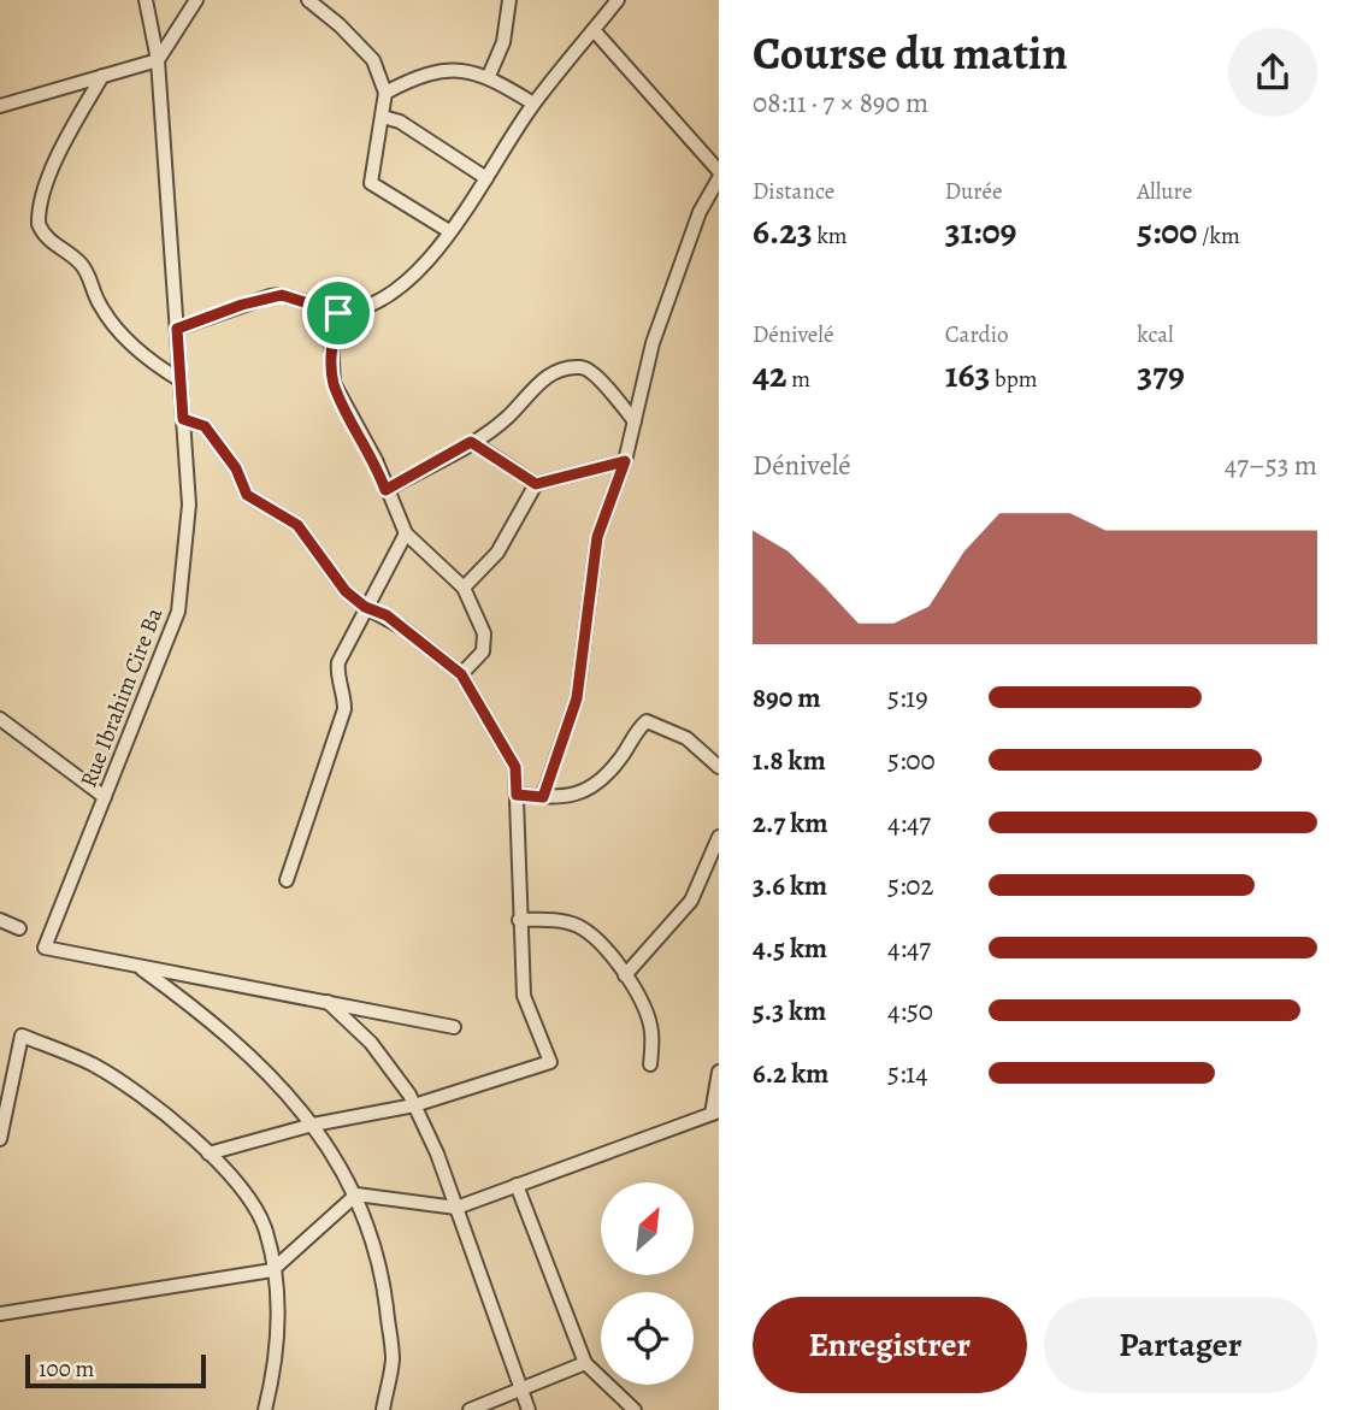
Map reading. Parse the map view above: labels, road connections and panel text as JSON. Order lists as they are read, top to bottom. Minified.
{"streets":{"street":["Rue Ibrahim Cire Ba"]},"scale_bar":"100 m","north":"top right","page":{"heading":["Course du matin","08:11 · 7 × 890 m"],"stats":[["Distance","6.23 km"],["Durée","31:09"],["Allure","5:00 /km"],["Dénivelé","42 m"],["Cardio","163 bpm"],["kcal","379"]],"chart":["Dénivelé","47–53 m"],"list":[{"name":"890 m","note":"5:19"},{"name":"1.8 km","note":"5:00"},{"name":"2.7 km","note":"4:47"},{"name":"3.6 km","note":"5:02"},{"name":"4.5 km","note":"4:47"},{"name":"5.3 km","note":"4:50"},{"name":"6.2 km","note":"5:14"}],"buttons":["Enregistrer","Partager"],"scale":"100 m"}}
